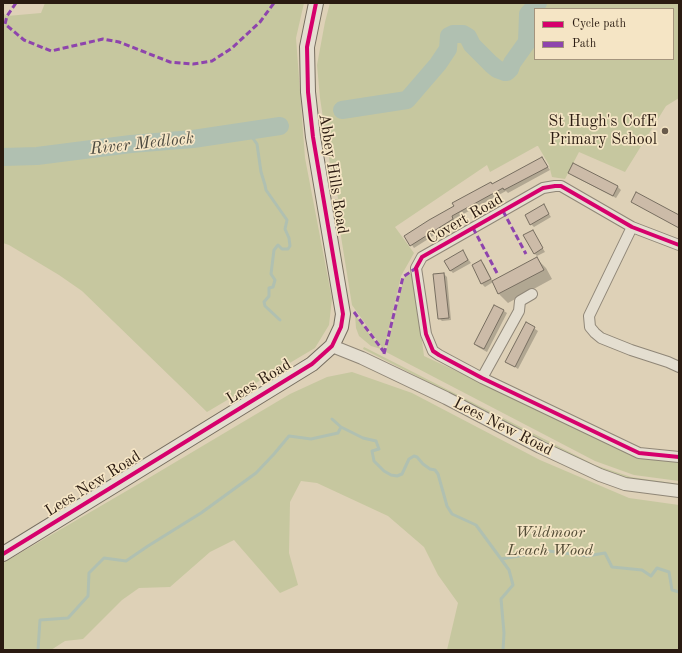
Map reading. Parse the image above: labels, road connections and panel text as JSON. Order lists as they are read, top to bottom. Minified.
{"streets":{"main road":["Abbey Hills Road","Lees Road","Lees New Road"],"street":["Covert Road"]},"crossings":[["Abbey Hills Road","Lees Road"],["Abbey Hills Road","Lees New Road"],["Lees Road","Lees New Road"]],"water":["River Medlock"],"parks":["Wildmoor Leach Wood"],"places":["St Hugh's CofE Primary School"],"legend":["Cycle path","Path"]}
